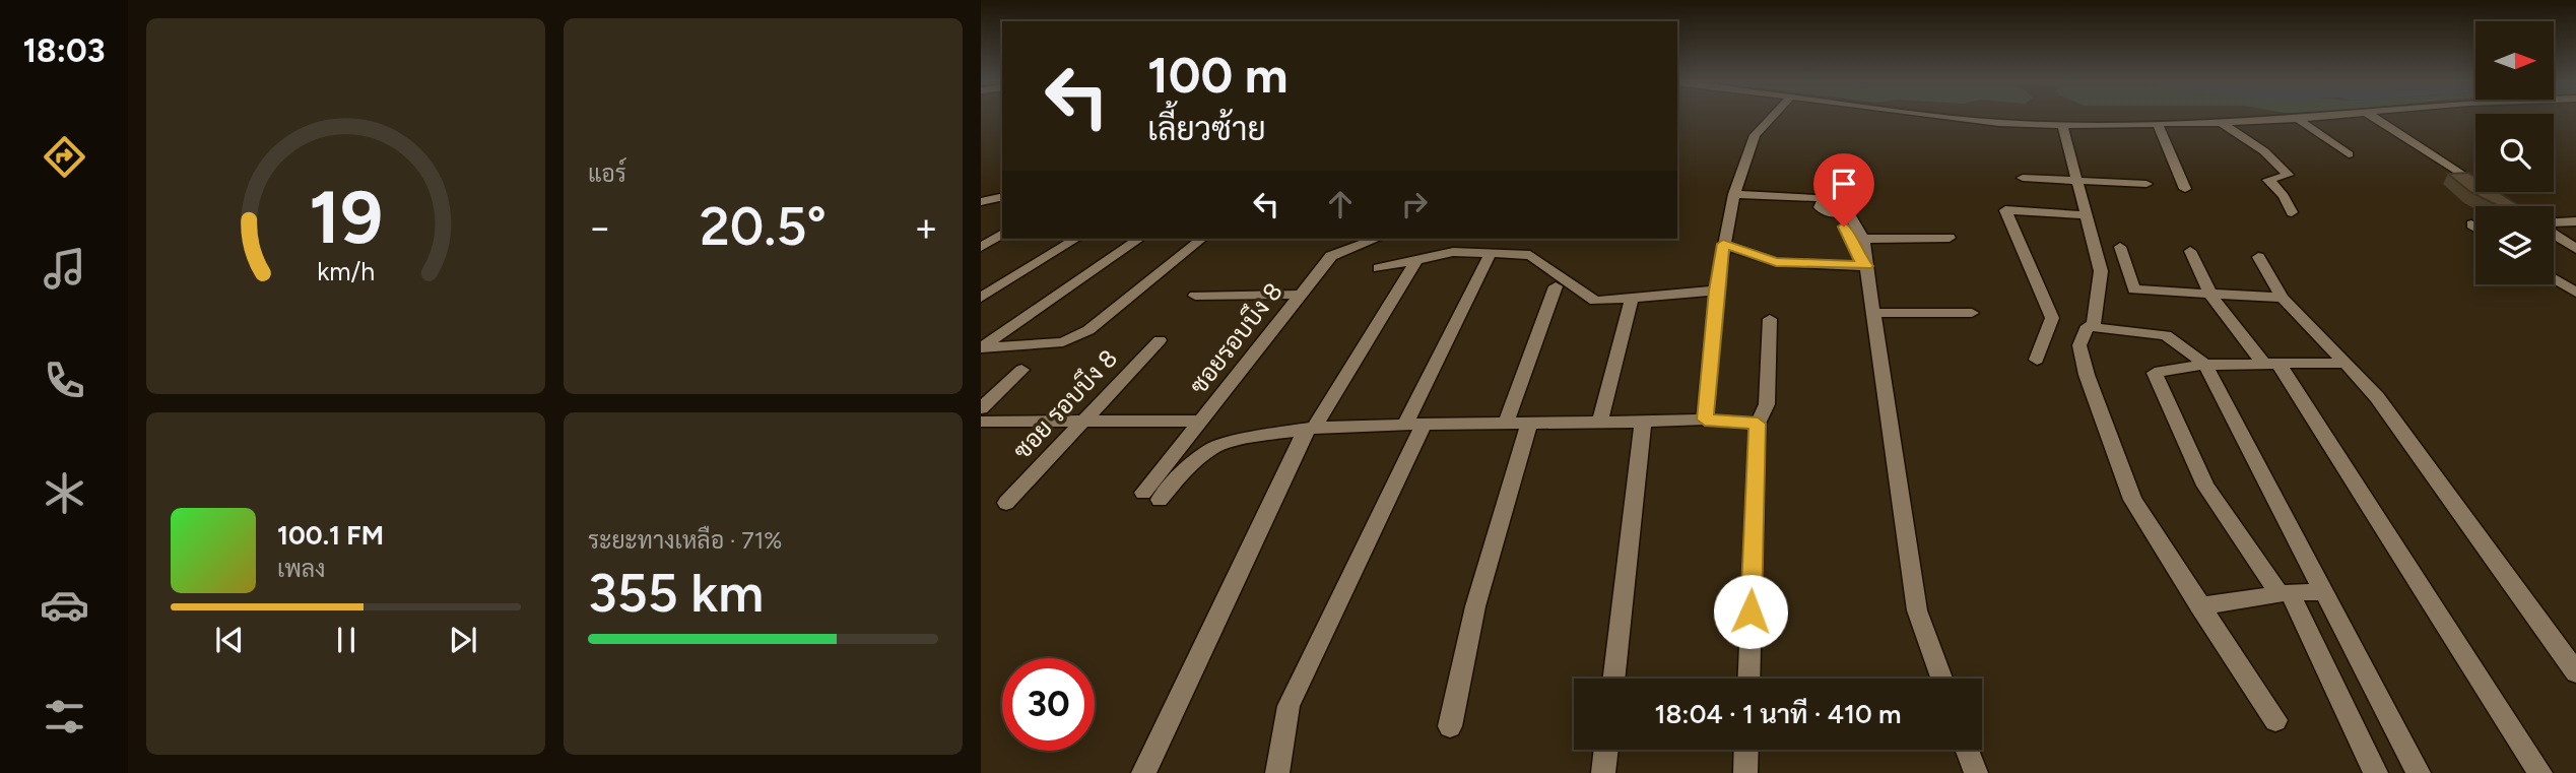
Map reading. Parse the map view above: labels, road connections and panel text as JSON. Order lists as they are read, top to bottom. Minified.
{"streets":{"street":["ซอยรอบบึง 8","ซอย รอบบึง 8"]},"north":"right","page":{"tabs":"18:03","tile":["แอร์",["ระยะทางเหลือ · 71%","355 km"]],"turn":["100 m","เลี้ยวซ้าย"],"heat":["−","20.5°","+"],"song":["100.1 FM","เพลง"],"limit":"30","trip":"18:04 · 1 นาที · 410 m","gauge":["19","km/h"]}}
